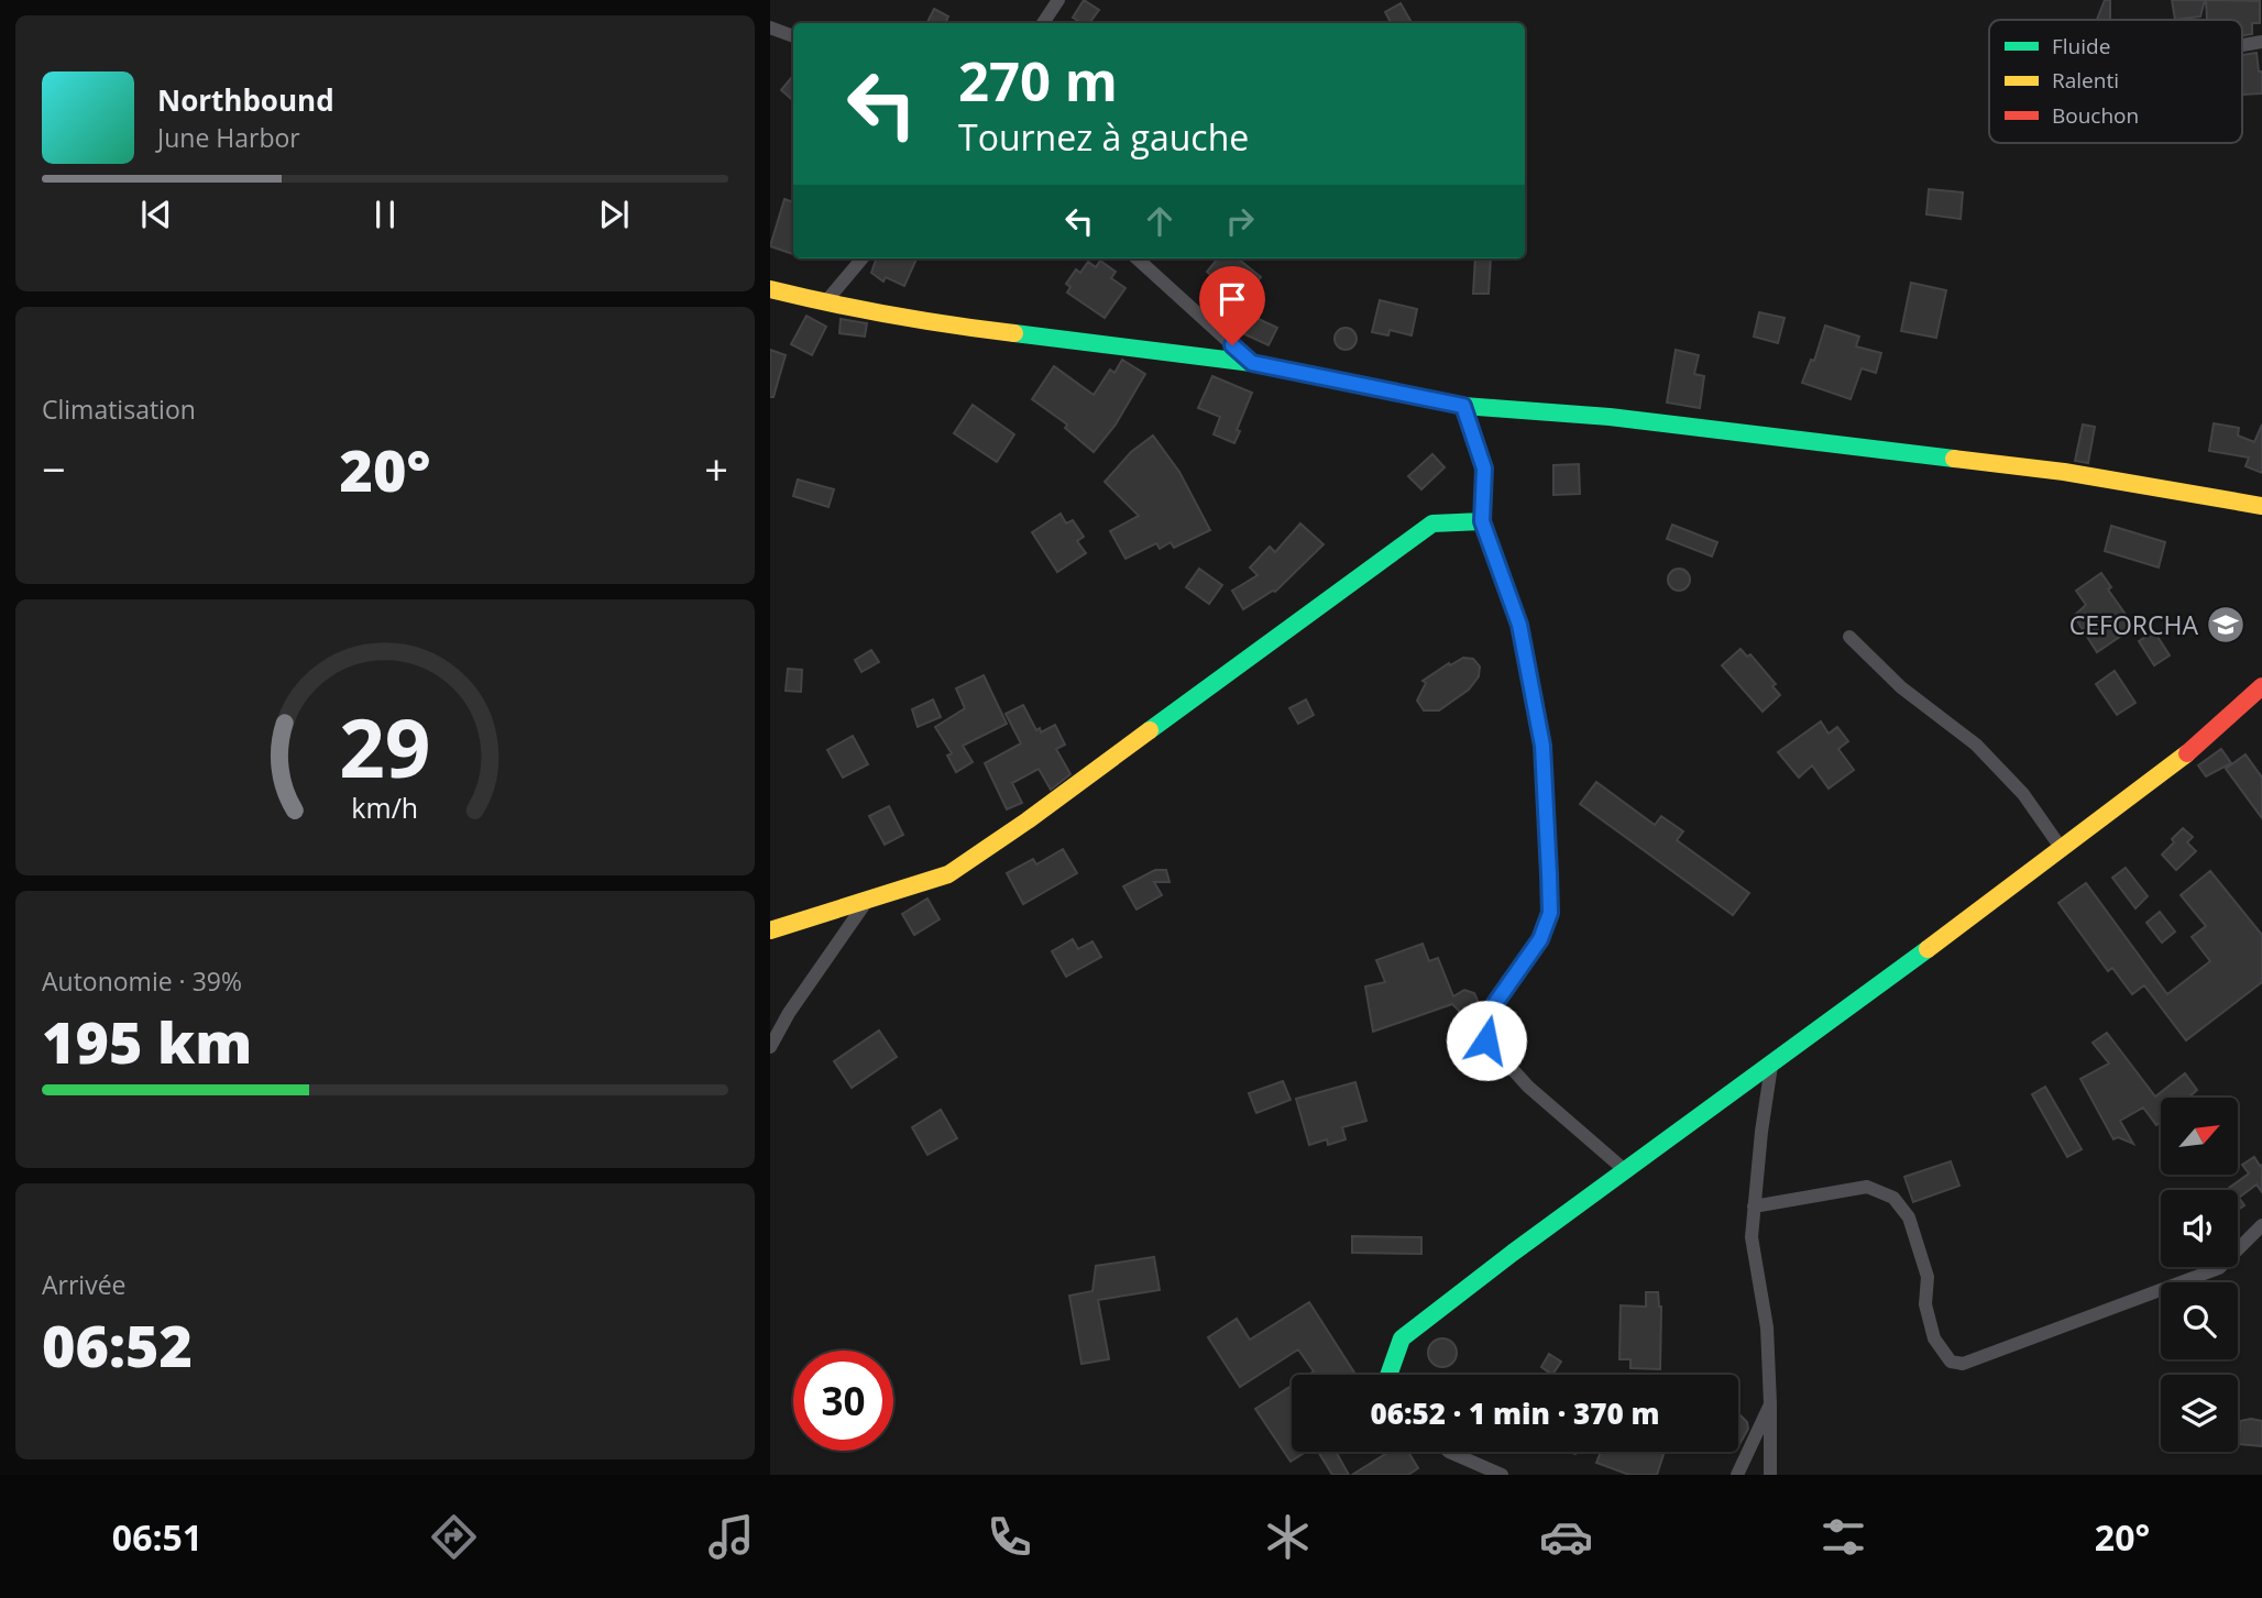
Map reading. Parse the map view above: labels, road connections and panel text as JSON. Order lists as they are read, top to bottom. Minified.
{"places":{"school or university":["CEFORCHA"]},"legend":["Fluide","Ralenti","Bouchon"],"north":"top right","page":{"turn":["270 m","Tournez à gauche"],"song":["Northbound","June Harbor"],"tile":["Climatisation",["Autonomie · 39%","195 km"],["Arrivée","06:52"]],"heat":["−","20°","+"],"limit":"30","trip":"06:52 · 1 min · 370 m","tabs":["06:51","20°"],"gauge":["29","km/h"]}}
